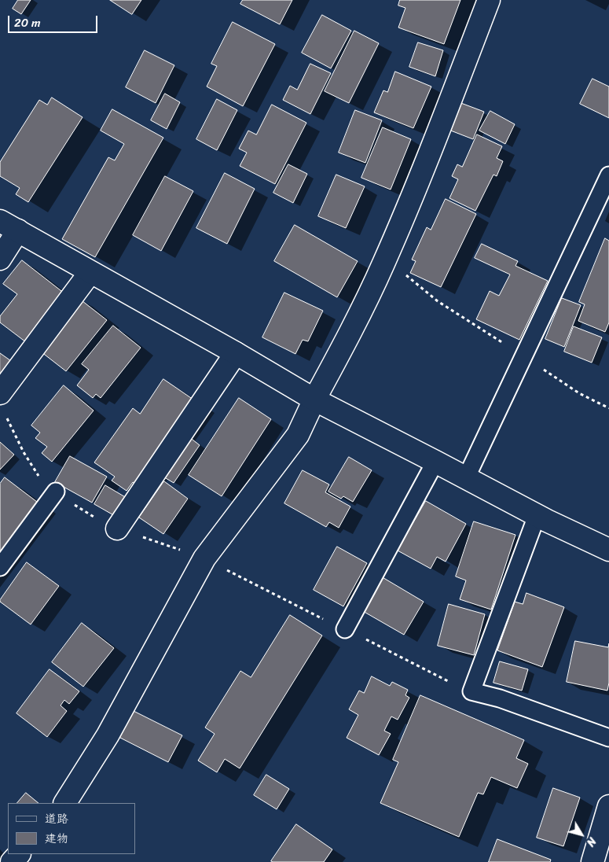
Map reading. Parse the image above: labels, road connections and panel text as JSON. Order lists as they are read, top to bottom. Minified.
{"legend":["道路","建物"],"scale_bar":"20 m","north":"bottom right"}
